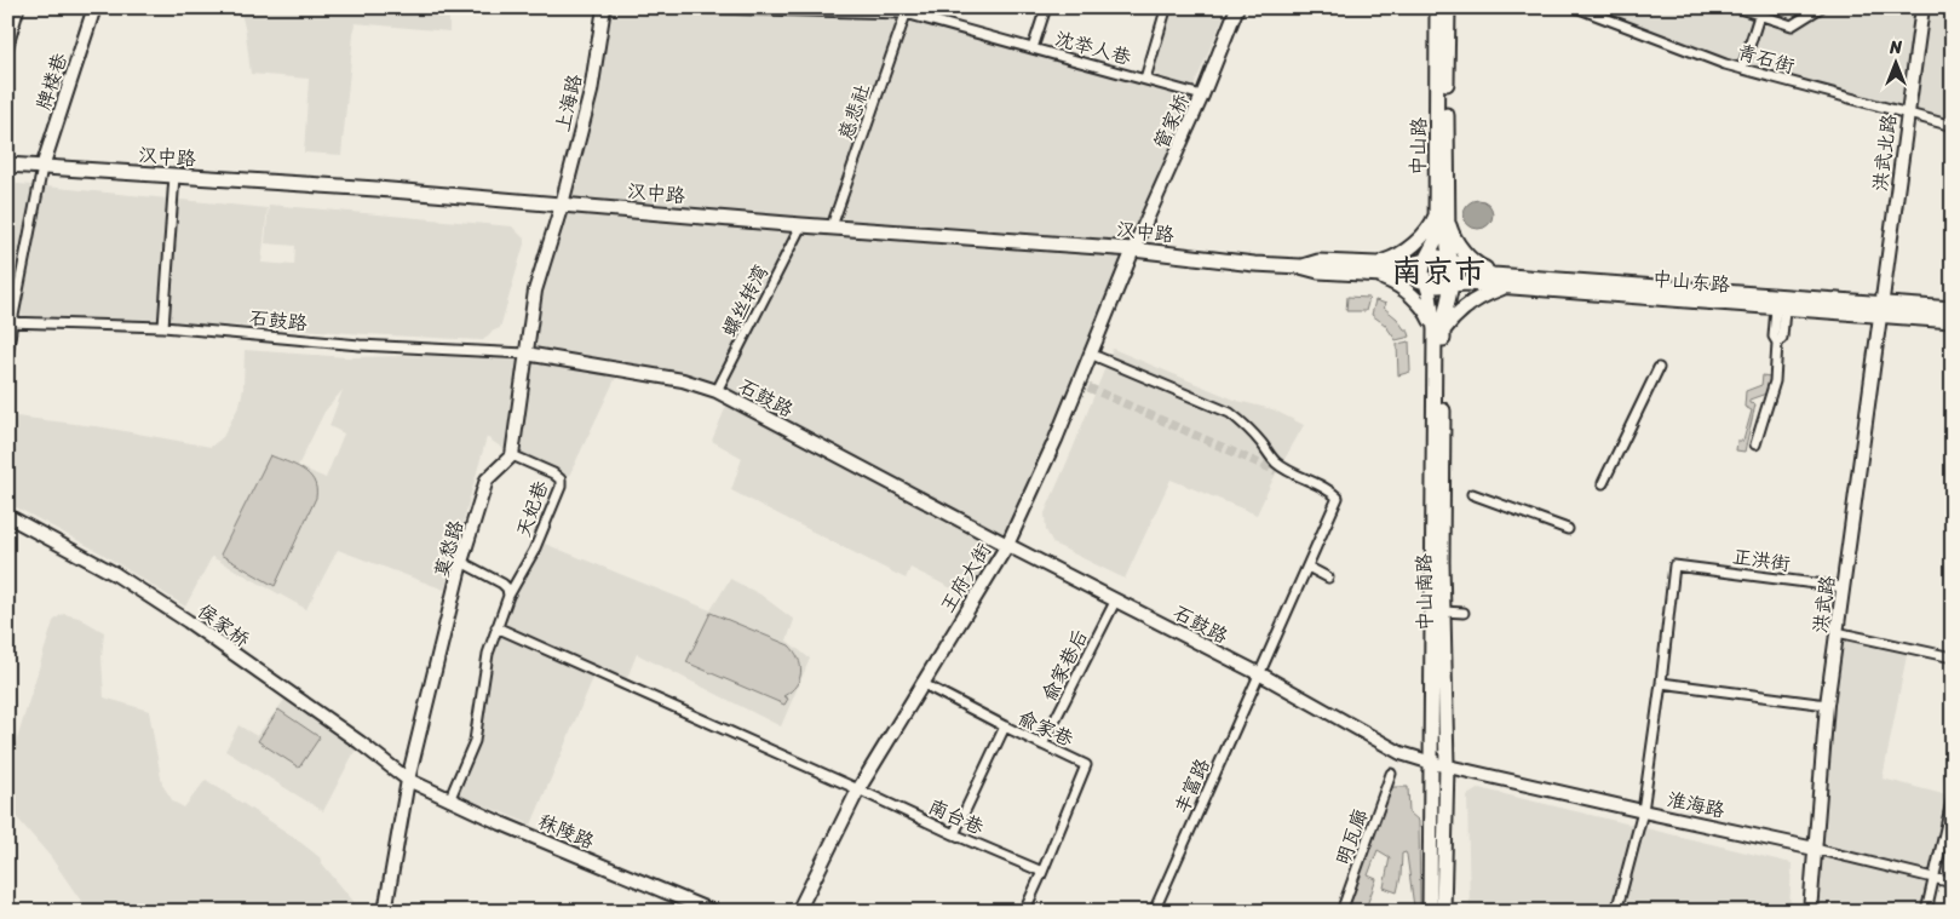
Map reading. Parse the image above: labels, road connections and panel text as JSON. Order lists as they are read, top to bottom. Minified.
{"streets":{"main road":["中山路","汉中路","中山东路","中山南路"],"street":["沈举人巷","青石街","牌楼巷","上海路","慈悲社","管家桥","洪武北路","螺丝转湾","石鼓路","天妃巷","莫愁路","正洪街","王府大街","洪武路","侯家桥","俞家巷后","俞家巷","丰富路","淮海路","南台巷","秣陵路","明瓦廊"]},"crossings":[["沈举人巷","慈悲社"],["沈举人巷","管家桥"],["青石街","洪武北路"],["牌楼巷","汉中路"],["上海路","汉中路"],["慈悲社","汉中路"],["管家桥","汉中路"],["管家桥","王府大街"],["中山路","汉中路"],["中山路","中山东路"],["中山路","中山南路"],["洪武北路","中山东路"],["洪武北路","洪武路"],["汉中路","中山东路"],["汉中路","螺丝转湾"],["汉中路","王府大街"],["汉中路","中山南路"],["中山东路","中山南路"],["中山东路","洪武路"],["螺丝转湾","石鼓路"],["石鼓路","王府大街"],["石鼓路","中山南路"],["石鼓路","俞家巷后"],["石鼓路","丰富路"],["石鼓路","淮海路"],["天妃巷","莫愁路"],["莫愁路","侯家桥"],["莫愁路","秣陵路"],["正洪街","洪武路"],["王府大街","俞家巷"],["王府大街","南台巷"],["中山南路","淮海路"],["洪武路","淮海路"],["侯家桥","秣陵路"],["俞家巷后","俞家巷"],["俞家巷","南台巷"]],"districts":["南京市"],"north":"top"}
